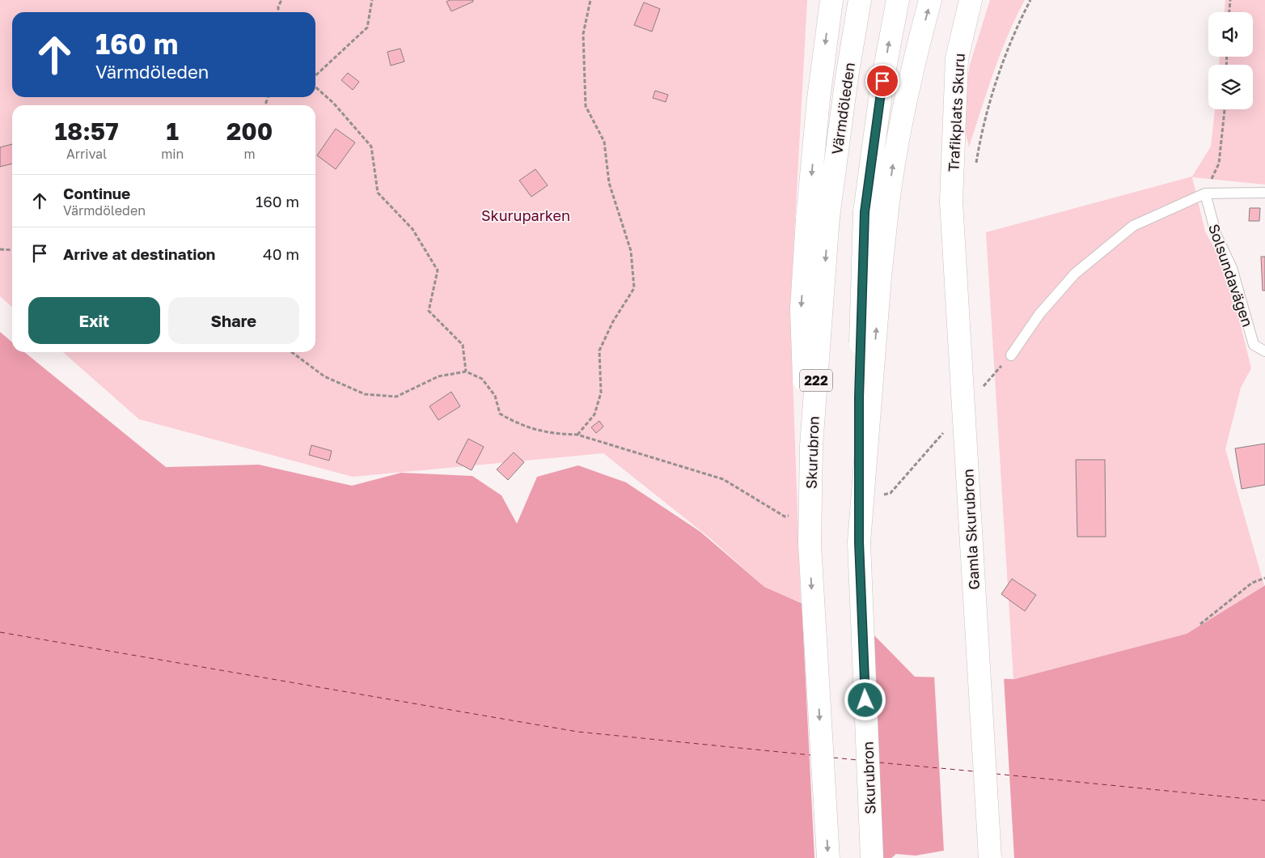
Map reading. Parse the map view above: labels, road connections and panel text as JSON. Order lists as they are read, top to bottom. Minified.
{"streets":{"main road":["Värmdöleden","Trafikplats Skuru","222","Skurubron","Gamla Skurubron"],"lane":["Solsundavägen"]},"crossings":[["Värmdöleden","Skurubron"],["Trafikplats Skuru","Gamla Skurubron"]],"parks":["Skuruparken"],"page":{"turn":["160 m","Värmdöleden"],"eta":["18:57","Arrival","1","min","200","m"],"list":[{"name":"Continue","note":"Värmdöleden","value":"160 m"},{"name":"Arrive at destination","value":"40 m"}],"buttons":["Exit","Share"]}}
